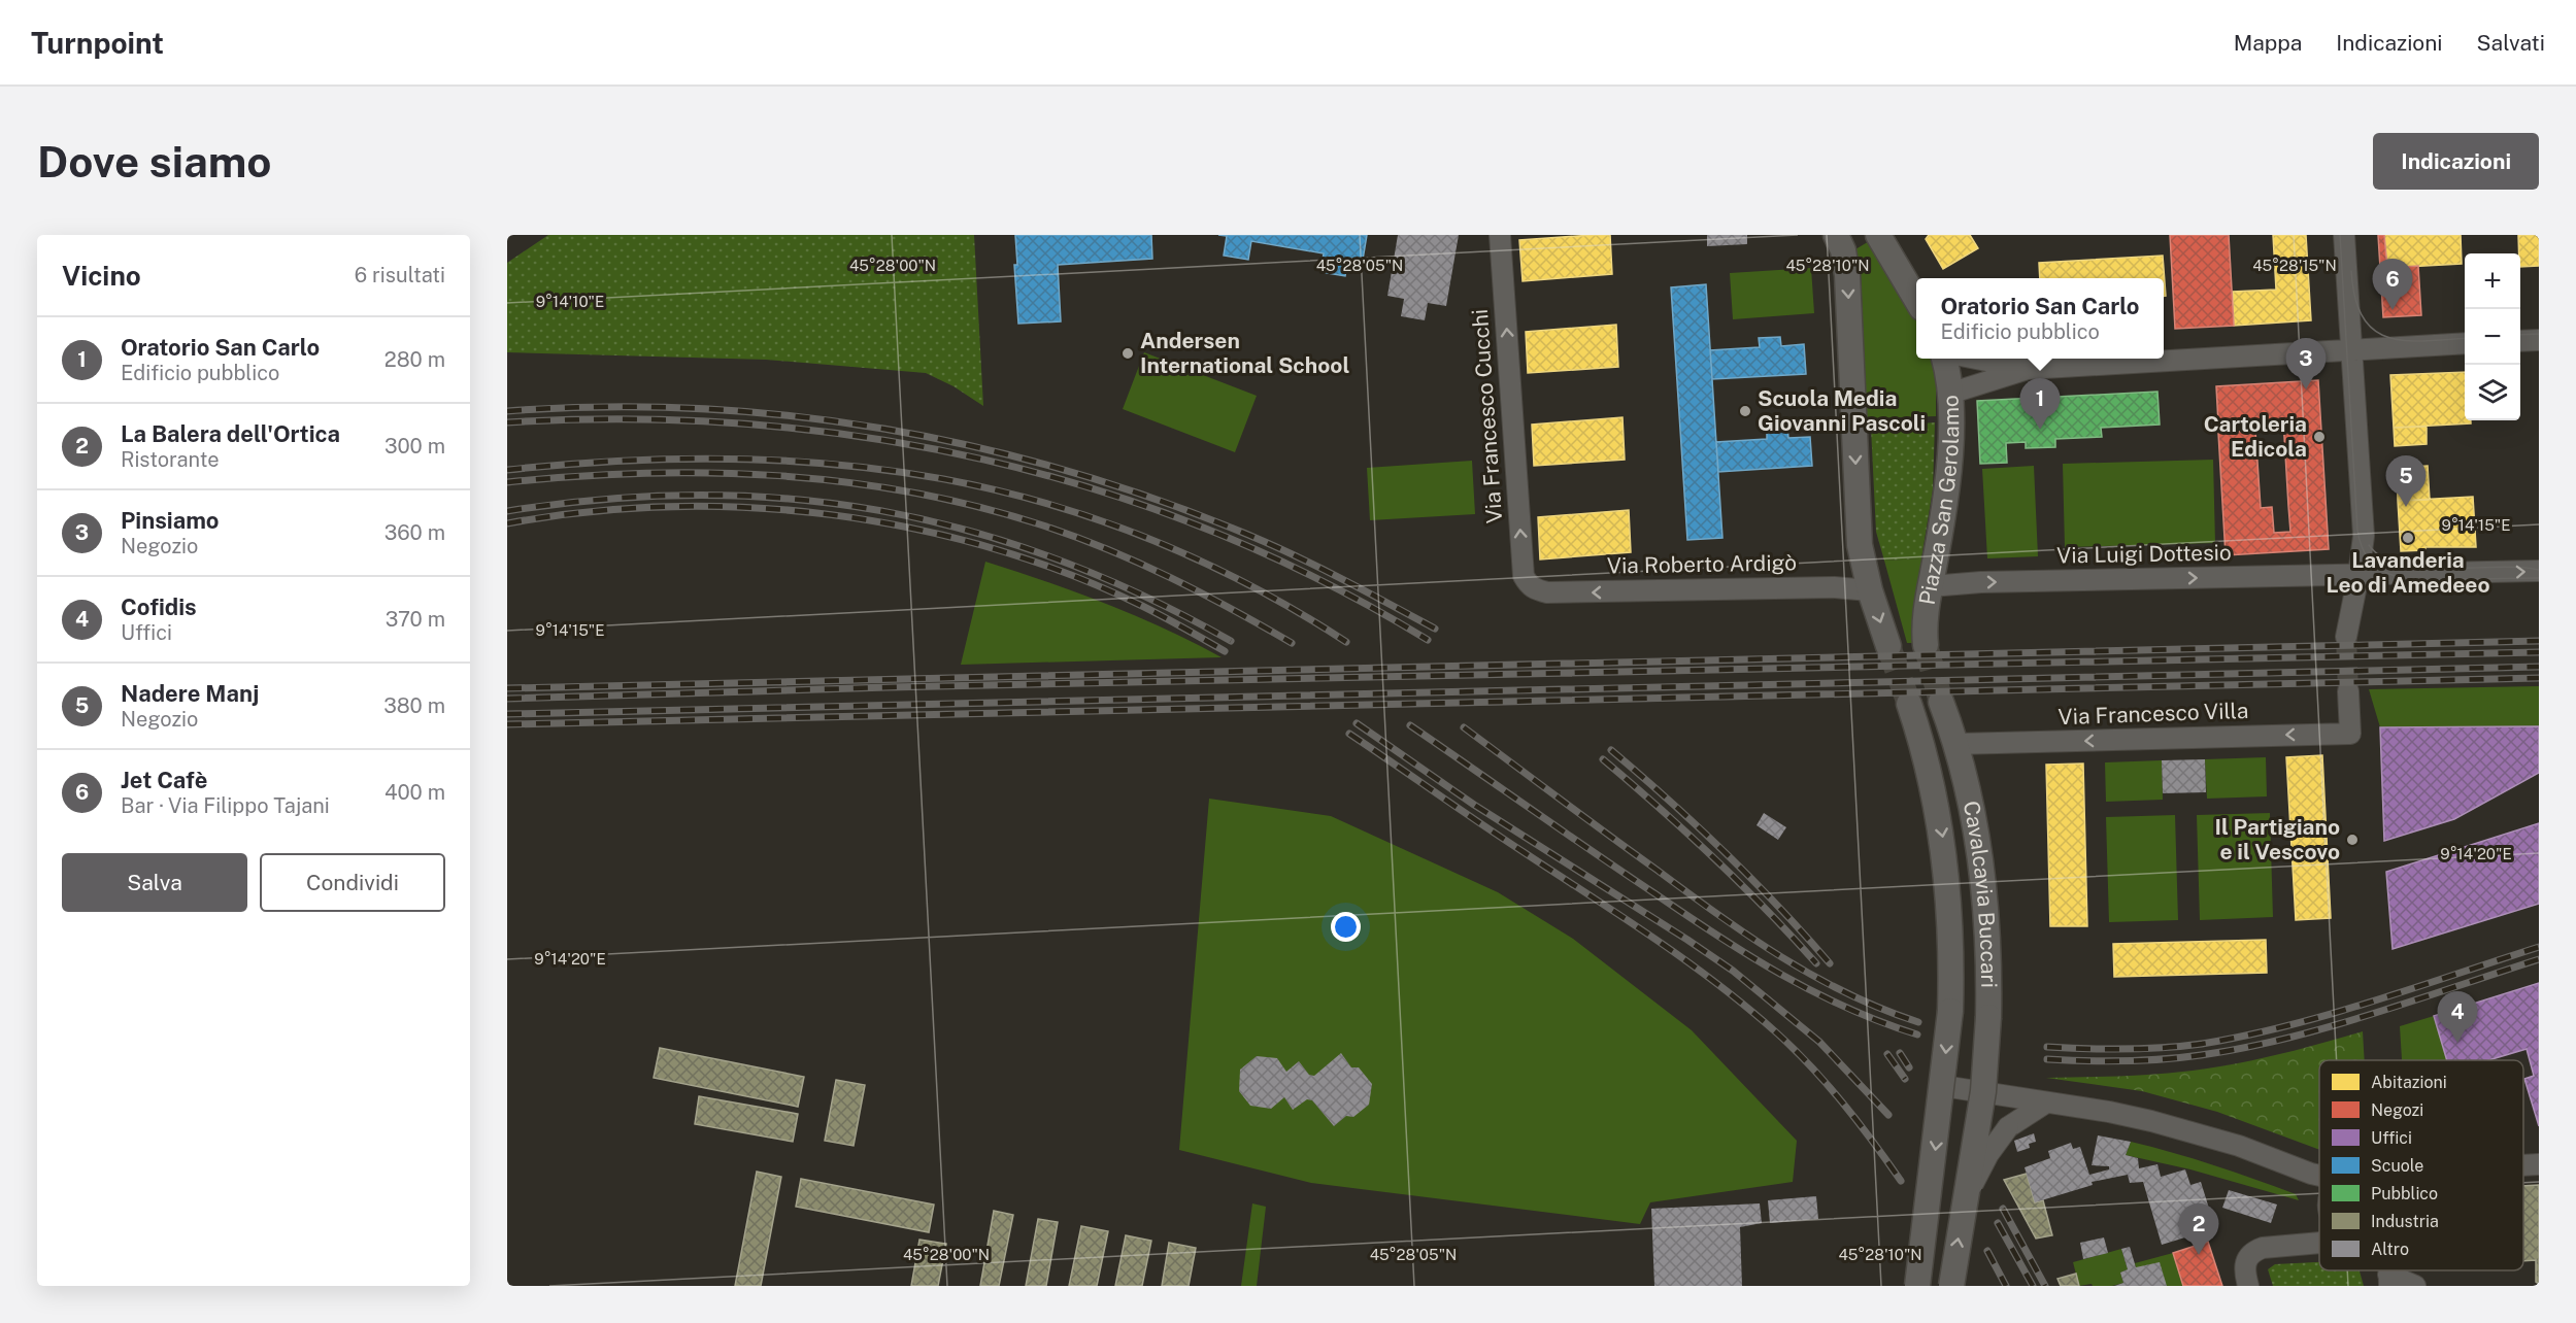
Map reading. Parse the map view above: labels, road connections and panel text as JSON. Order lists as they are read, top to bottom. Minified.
{"streets":{"street":["Via Francesco Cucchi","Piazza San Gerolamo","Via Luigi Dottesio","Via Roberto Ardigò","Via Francesco Villa","Cavalcavia Buccari"]},"crossings":[["Via Francesco Cucchi","Via Roberto Ardigò"],["Piazza San Gerolamo","Via Luigi Dottesio"],["Via Francesco Villa","Cavalcavia Buccari"]],"one_way":["Via Francesco Cucchi","Via Luigi Dottesio","Via Roberto Ardigò","Via Francesco Villa"],"places":["Andersen International School","Scuola Media Giovanni Pascoli","Cartoleria Edicola","Lavanderia Leo di Amedeeo","Il Partigiano e il Vescovo"],"legend":["Abitazioni","Negozi","Uffici","Scuole","Pubblico","Industria","Altro"],"page":{"header":"Turnpoint","nav":["Mappa","Indicazioni","Salvati"],"buttons":["Indicazioni",["Salva","Condividi"]],"title":"Dove siamo","heading":["Vicino","6 risultati"],"map_buttons":["+","−"],"pins":["6","3","1","5","4","2"],"popup":["Oratorio San Carlo","Edificio pubblico"],"list":[{"mark":"1","name":"Oratorio San Carlo","note":"Edificio pubblico","value":"280 m"},{"mark":"2","name":"La Balera dell'Ortica","note":"Ristorante","value":"300 m"},{"mark":"3","name":"Pinsiamo","note":"Negozio","value":"360 m"},{"mark":"4","name":"Cofidis","note":"Uffici","value":"370 m"},{"mark":"5","name":"Nadere Manj","note":"Negozio","value":"380 m"},{"mark":"6","name":"Jet Cafè","note":"Bar · Via Filippo Tajani","value":"400 m"}]},"coordinates":["45°28'00\"N","45°28'05\"N","45°28'10\"N","45°28'15\"N","9°14'10\"E","9°14'15\"E","9°14'20\"E"]}
